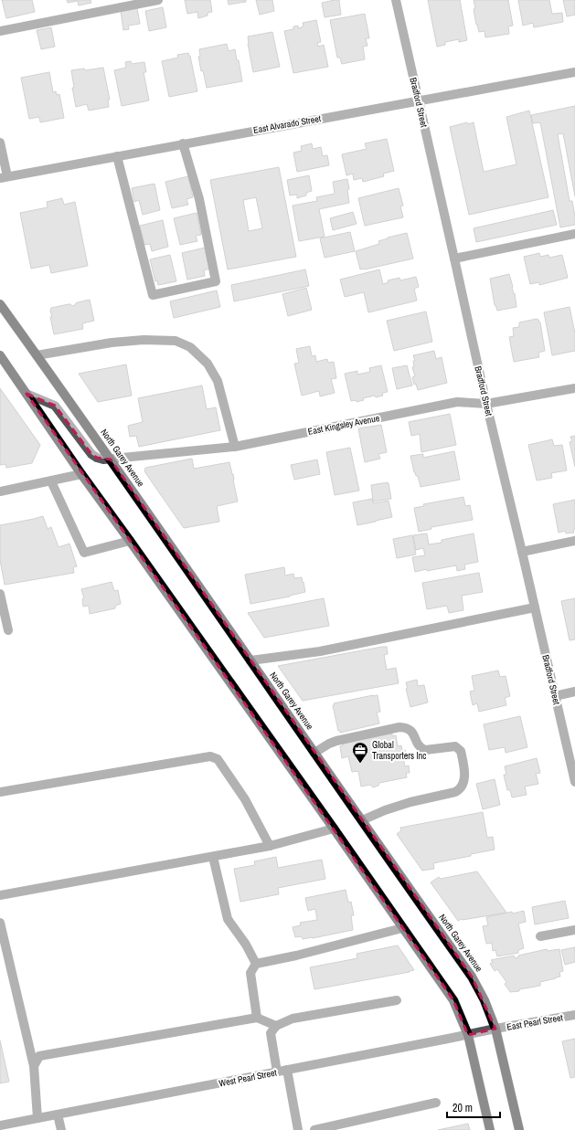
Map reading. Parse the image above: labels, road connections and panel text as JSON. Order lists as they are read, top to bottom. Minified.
{"streets":{"main road":["North Garey Avenue"],"street":["Bradford Street","East Alvarado Street","East Kingsley Avenue","East Pearl Street","West Pearl Street"]},"crossings":[["Bradford Street","East Alvarado Street"],["Bradford Street","East Kingsley Avenue"],["East Kingsley Avenue","North Garey Avenue"],["North Garey Avenue","East Pearl Street"],["North Garey Avenue","West Pearl Street"],["East Pearl Street","West Pearl Street"]],"places":{"office":["Global Transporters Inc"]},"scale_bar":"20 m"}
